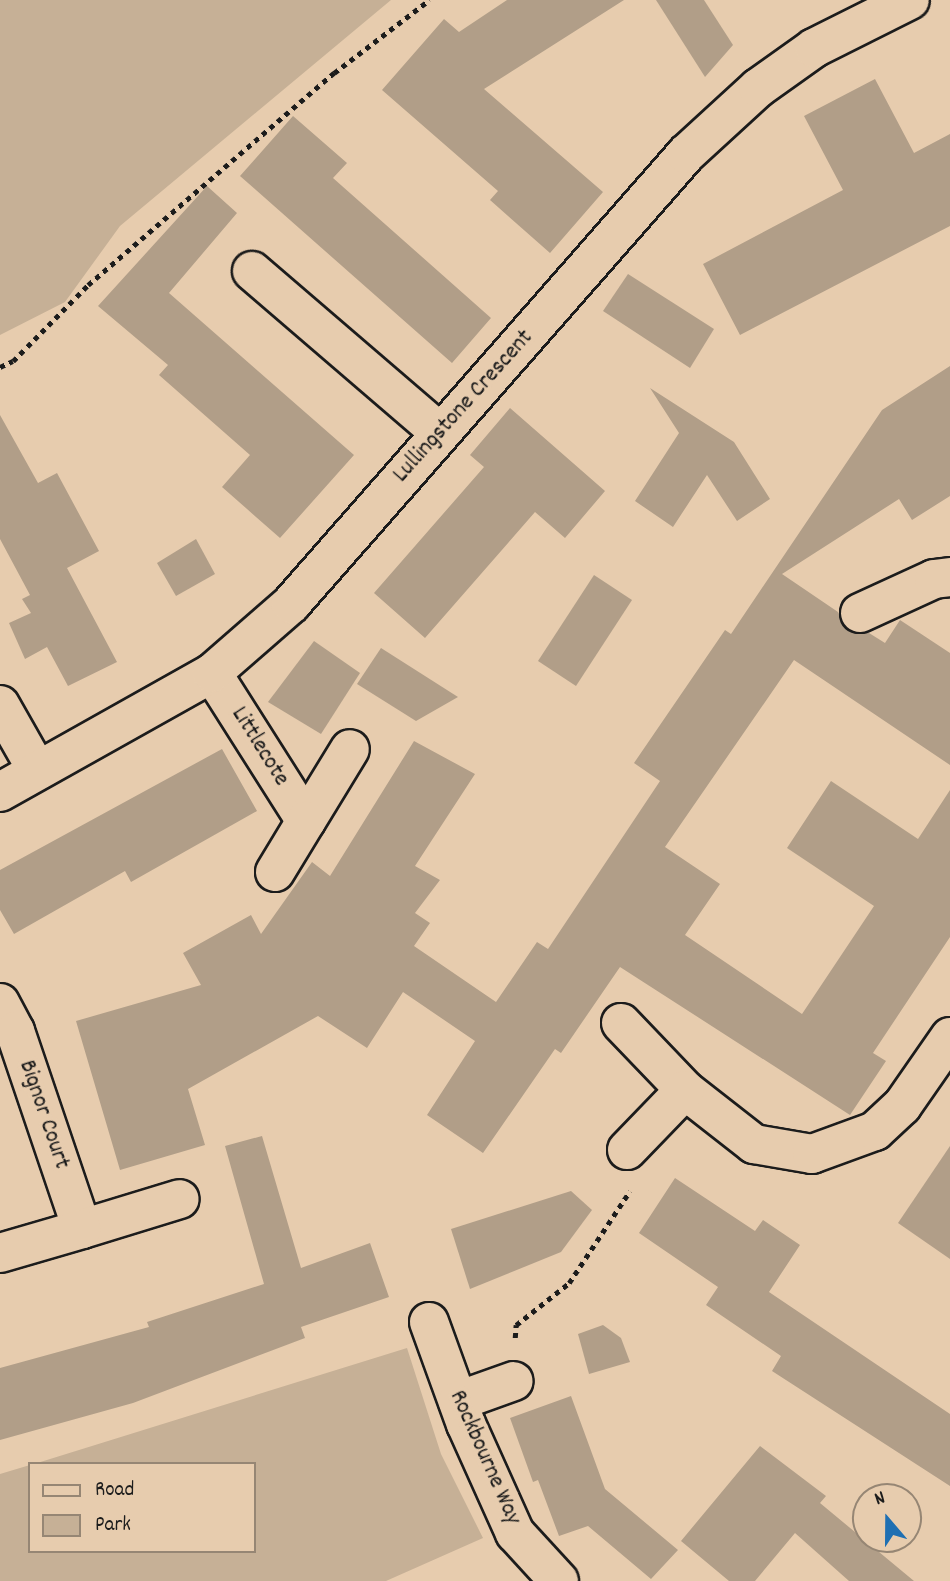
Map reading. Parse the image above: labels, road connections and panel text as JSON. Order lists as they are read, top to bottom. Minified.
{"streets":{"street":["Lullingstone Crescent","Littlecote","Bignor Court","Rockbourne Way"]},"crossings":[["Lullingstone Crescent","Littlecote"]],"legend":["Road","Park"],"north":"top"}
